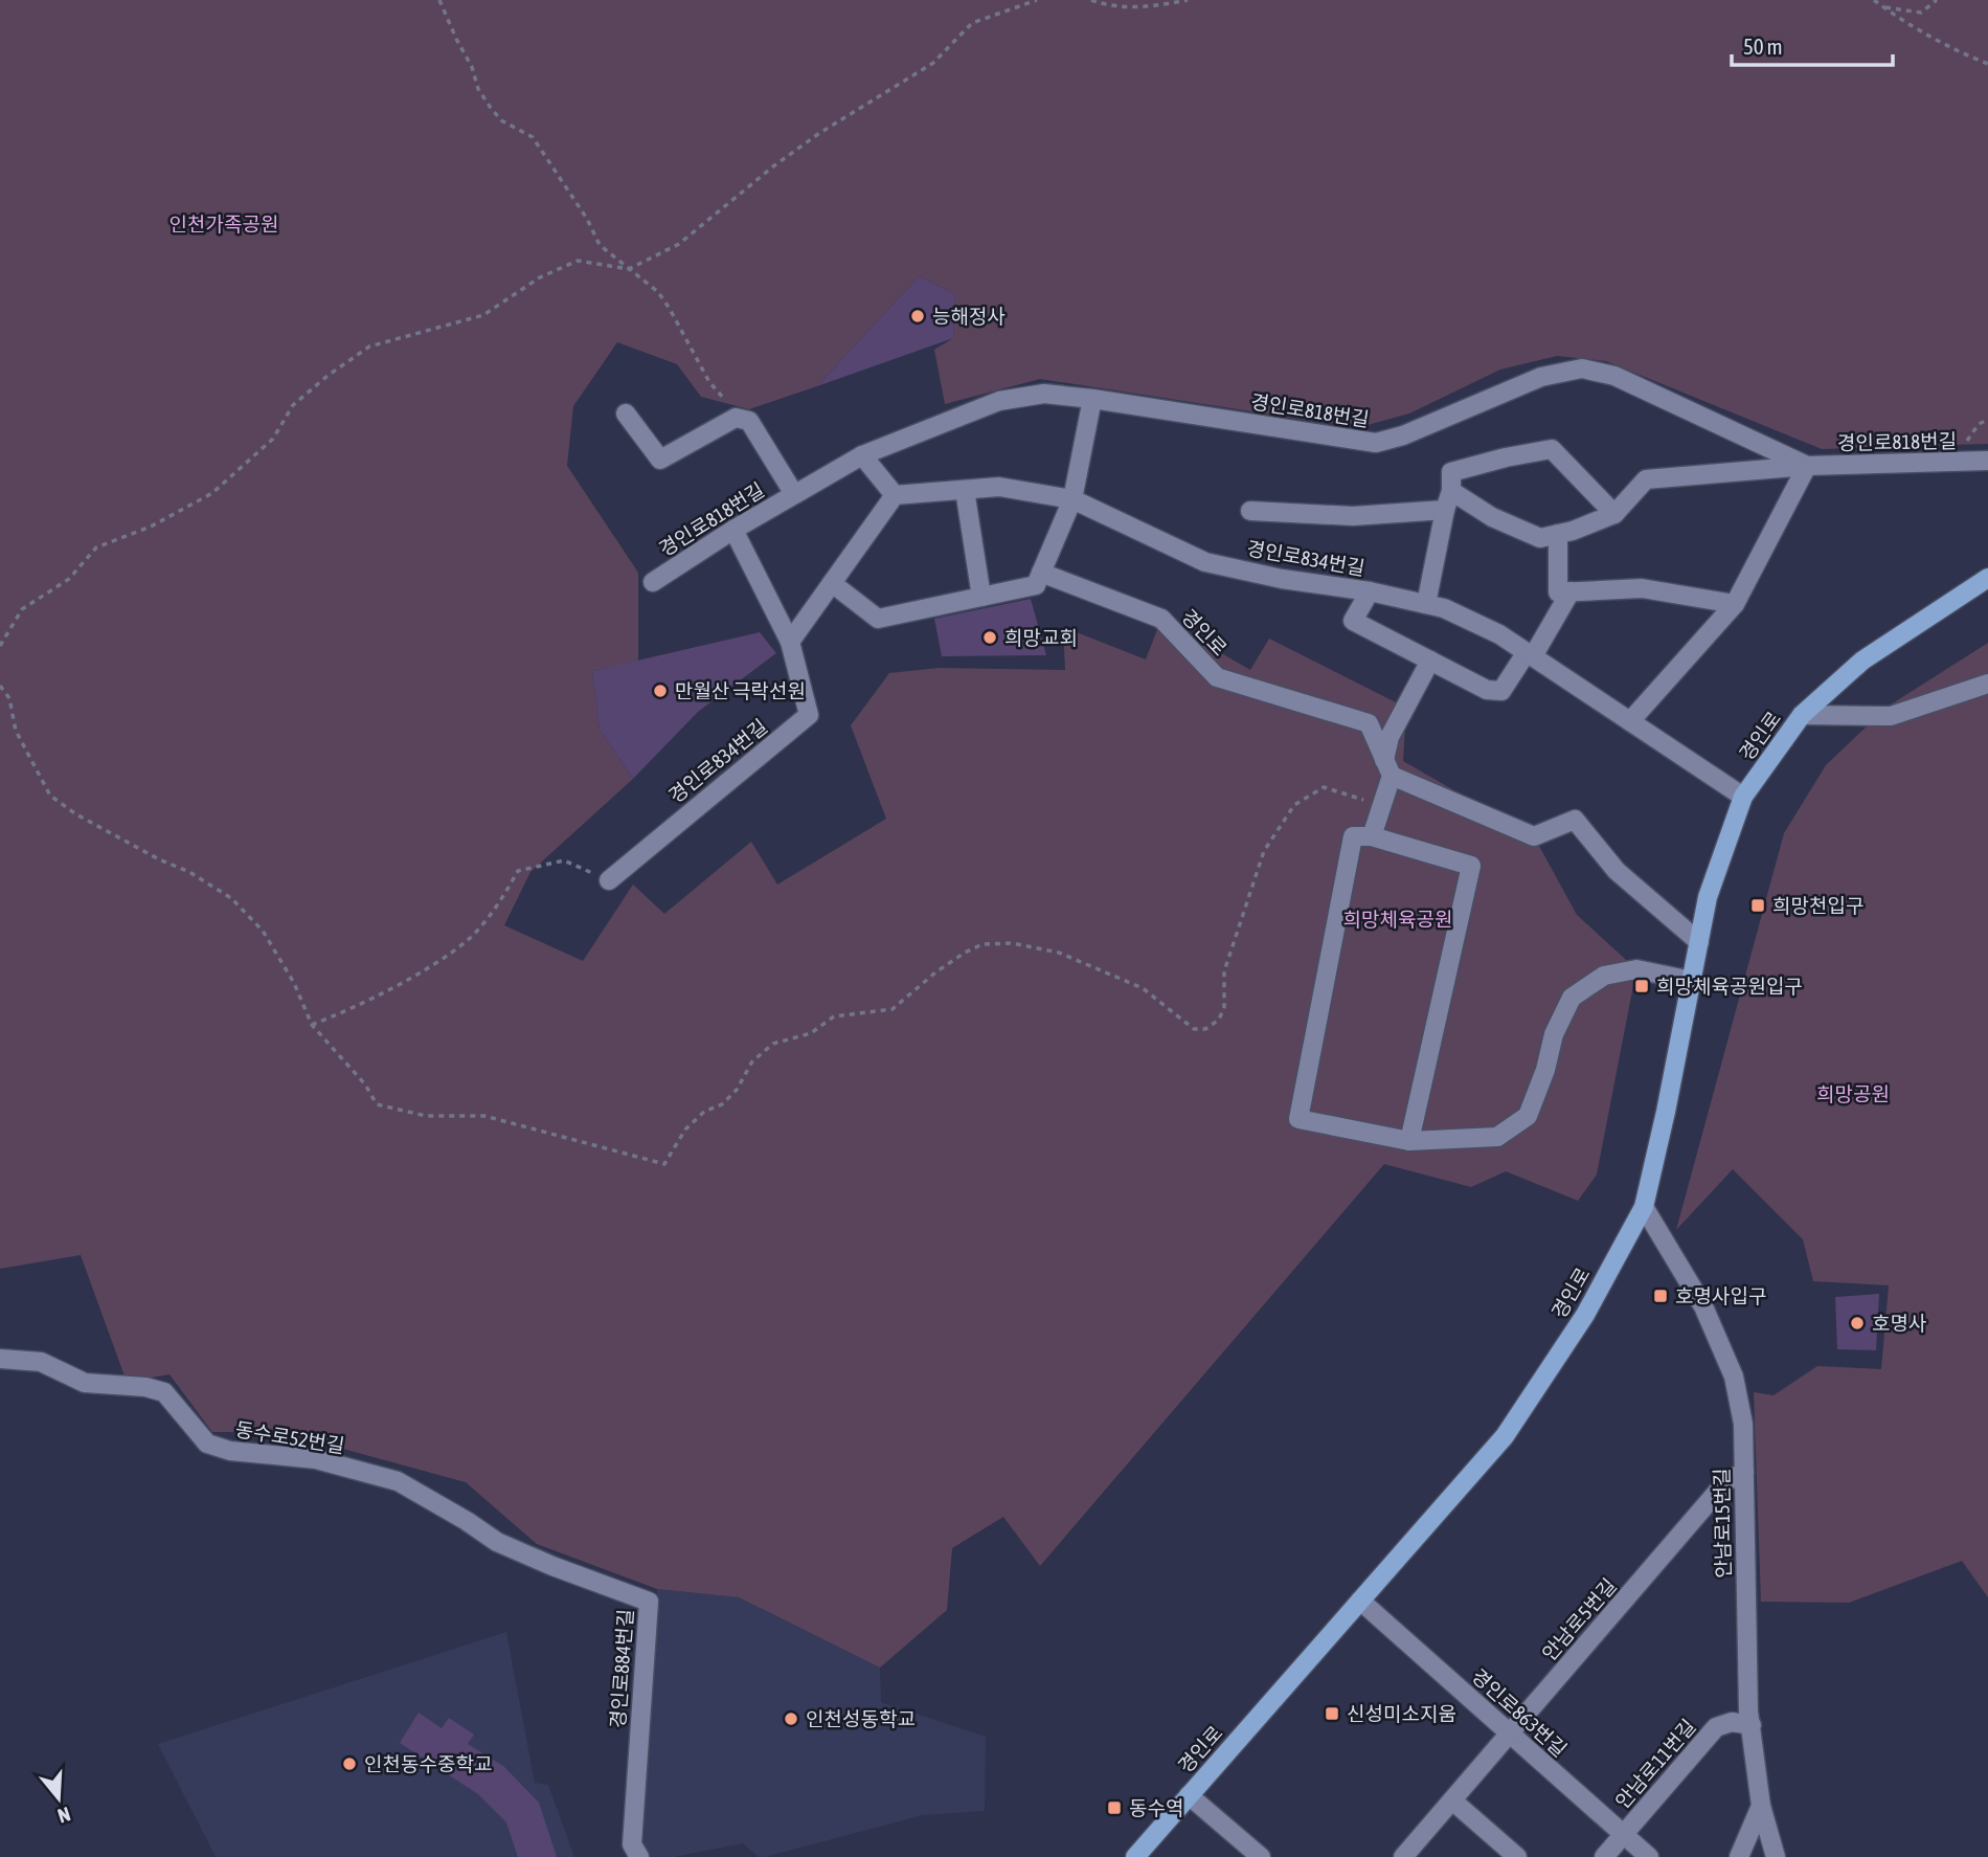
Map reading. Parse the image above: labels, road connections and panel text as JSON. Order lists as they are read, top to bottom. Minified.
{"streets":{"main road":["경인로"],"street":["경인로818번길","경인로834번길","동수로52번길","안남로15번길","안남로5번길","경인로884번길","경인로863번길","안남로11번길"]},"crossings":[["경인로834번길","경인로"],["경인로","안남로15번길"],["경인로","경인로863번길"],["동수로52번길","경인로884번길"],["안남로15번길","안남로5번길"],["안남로15번길","안남로11번길"],["안남로5번길","경인로863번길"],["경인로863번길","안남로11번길"]],"parks":["인천가족공원","희망체육공원","희망공원"],"places":{"other":["능해정사","희망교회","만월산 극락선원","호명사","인천성동학교","인천동수중학교"],"transit":["희망천입구","희망체육공원입구","호명사입구","신성미소지움","동수역"]},"scale_bar":"50 m","north":"bottom"}
